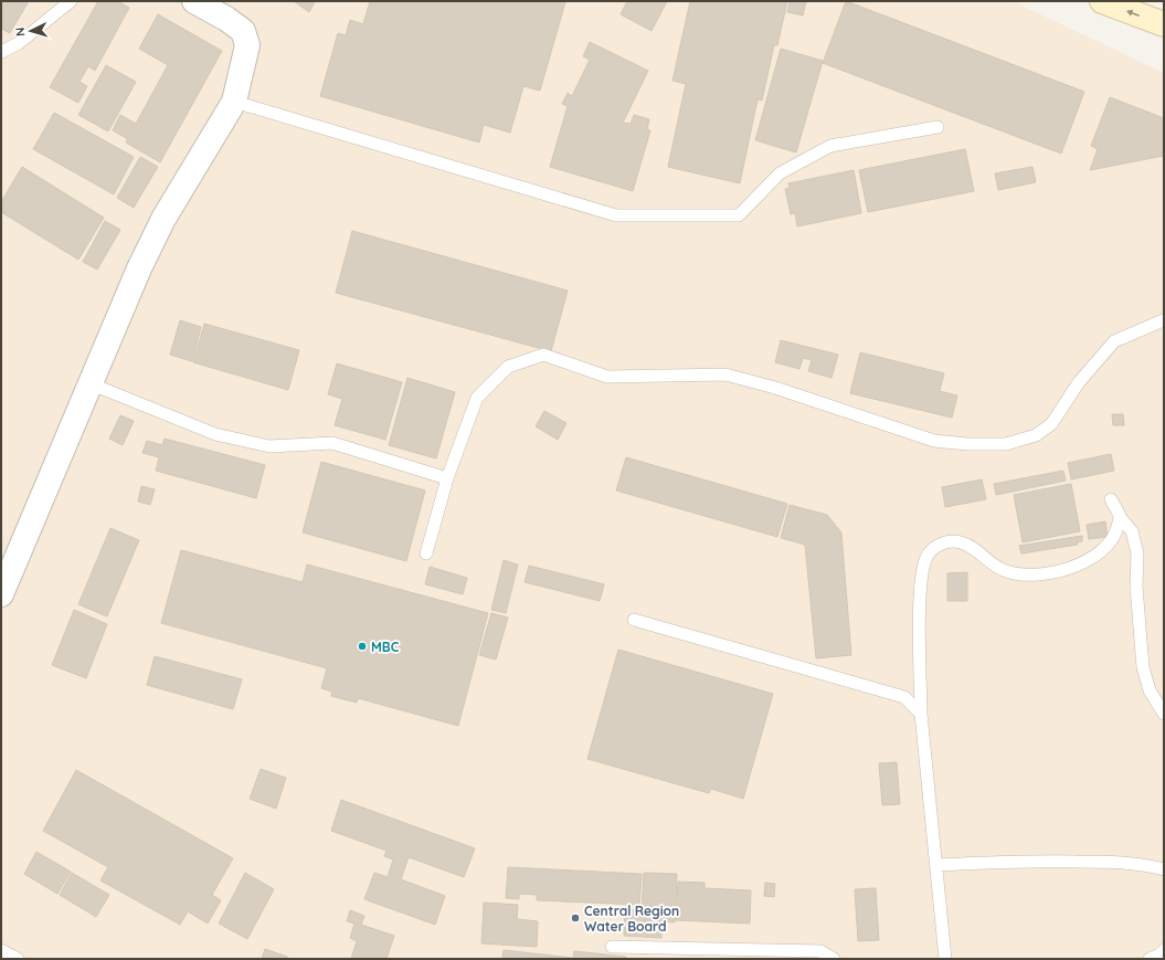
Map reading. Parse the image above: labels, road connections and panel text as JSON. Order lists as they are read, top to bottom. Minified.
{"places":["MBC","Central Region Water Board"],"north":"left"}
